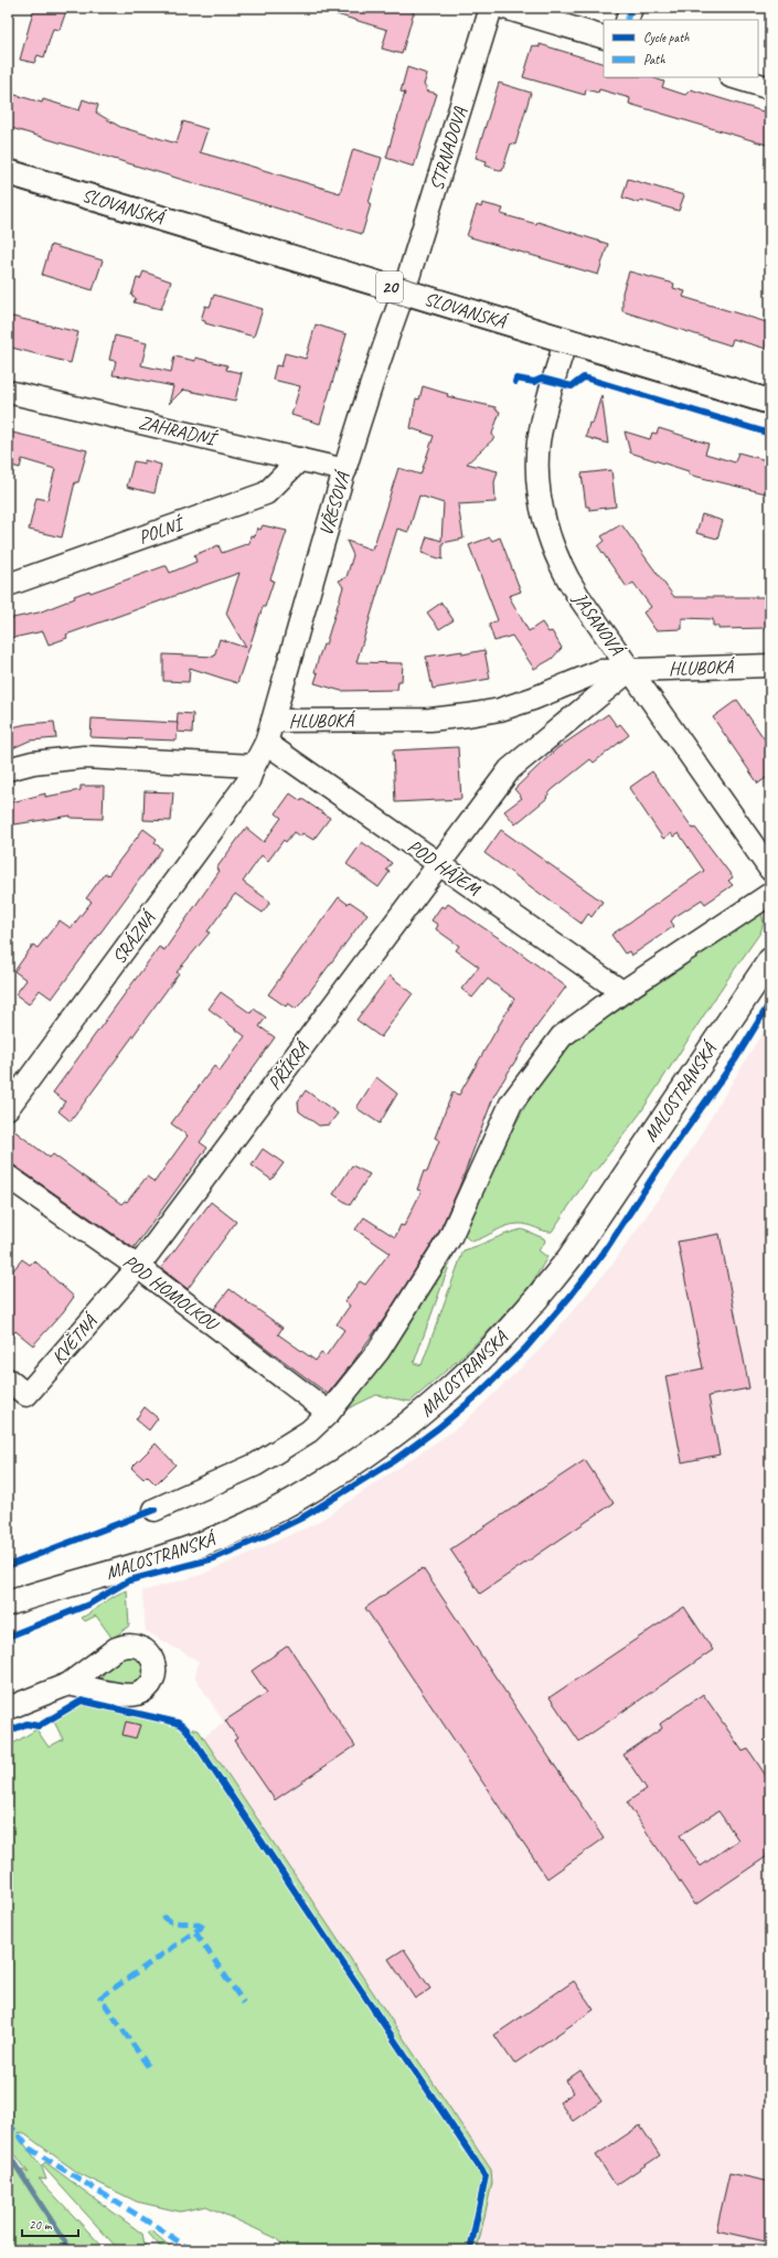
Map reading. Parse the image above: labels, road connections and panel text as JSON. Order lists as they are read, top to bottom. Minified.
{"streets":{"main road":["SLOVANSKÁ","20","MALOSTRANSKÁ"],"street":["STRNADOVA","ZAHRADNÍ","VŘESOVÁ","POLNÍ","JASANOVÁ","HLUBOKÁ","POD HÁJEM","SRÁZNÁ","PŘÍKRÁ","POD HOMOLKOU","KVĚTNÁ"]},"crossings":[["STRNADOVA","SLOVANSKÁ"],["STRNADOVA","VŘESOVÁ"],["SLOVANSKÁ","VŘESOVÁ"],["SLOVANSKÁ","JASANOVÁ"],["ZAHRADNÍ","VŘESOVÁ"],["ZAHRADNÍ","POLNÍ"],["VŘESOVÁ","HLUBOKÁ"],["JASANOVÁ","HLUBOKÁ"],["HLUBOKÁ","POD HÁJEM"],["HLUBOKÁ","SRÁZNÁ"],["POD HÁJEM","PŘÍKRÁ"],["PŘÍKRÁ","POD HOMOLKOU"],["PŘÍKRÁ","KVĚTNÁ"],["POD HOMOLKOU","KVĚTNÁ"]],"legend":["Cycle path","Path"],"scale_bar":"20 m"}
